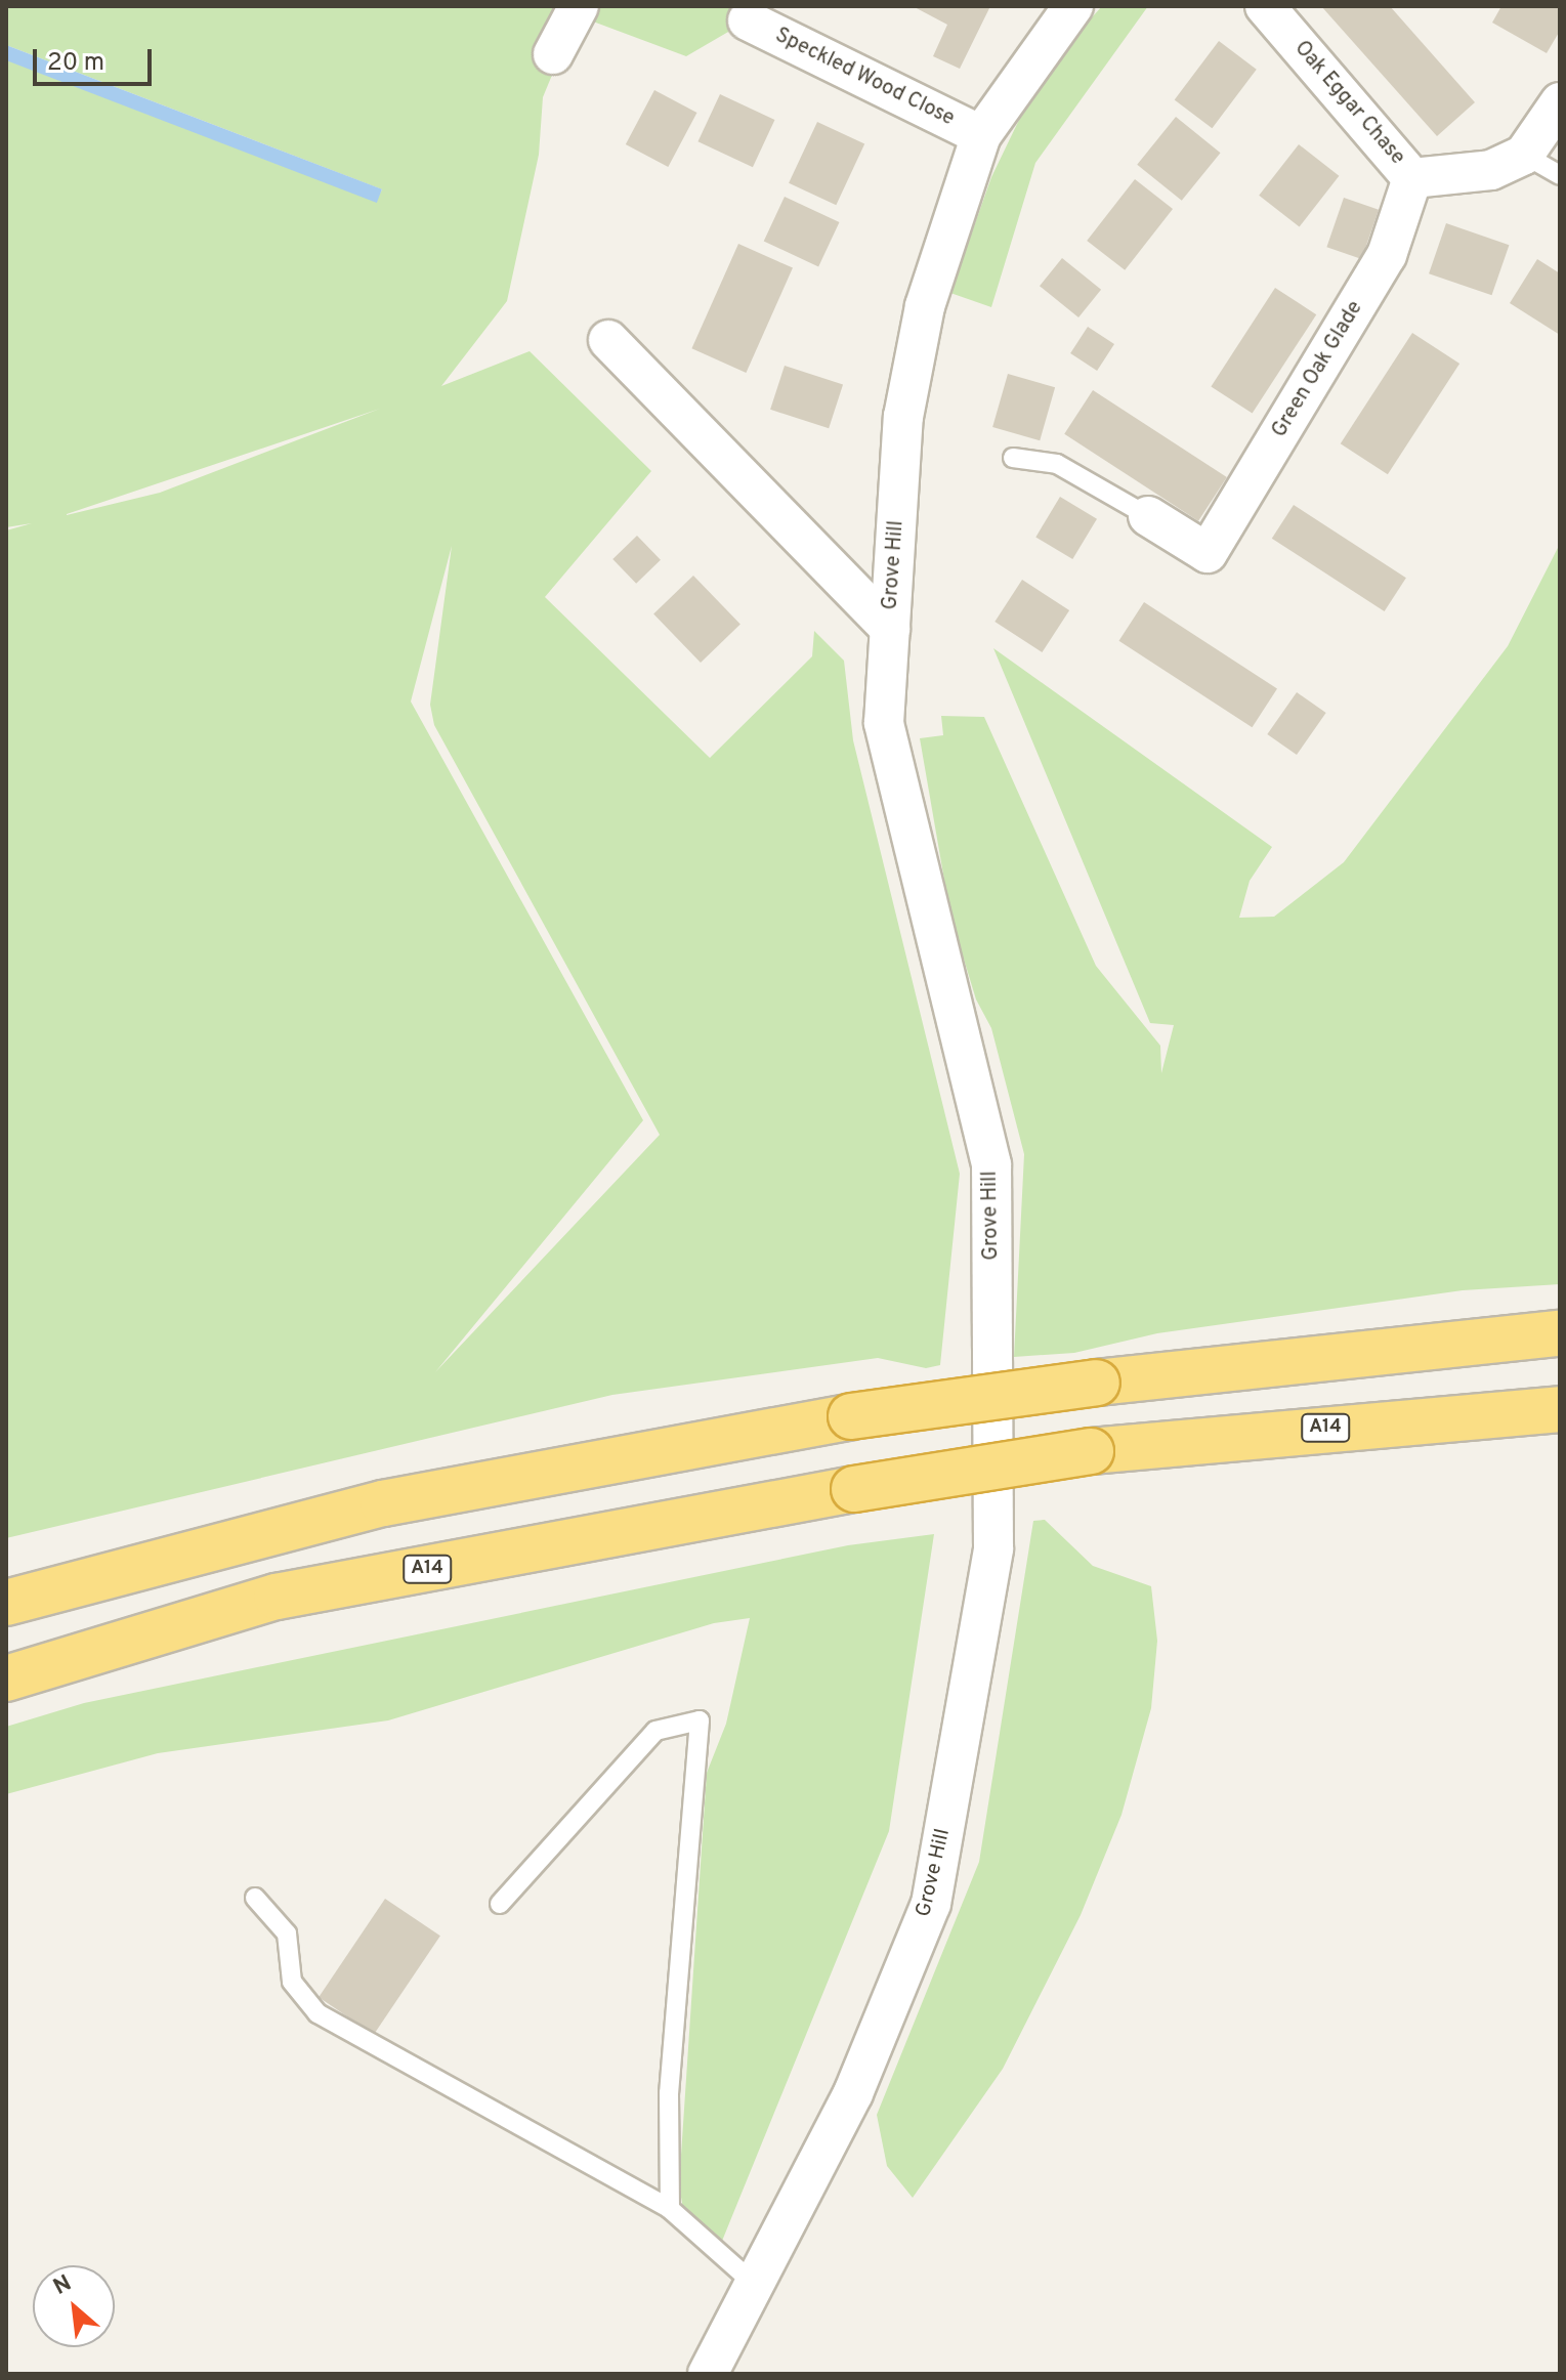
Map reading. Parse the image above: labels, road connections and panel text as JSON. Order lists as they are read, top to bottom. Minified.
{"streets":{"highway":["A14"],"street":["Speckled Wood Close","Oak Eggar Chase","Green Oak Glade","Grove Hill"]},"crossings":[["Speckled Wood Close","Grove Hill"],["Oak Eggar Chase","Green Oak Glade"]],"scale_bar":"20 m","north":"top left"}
